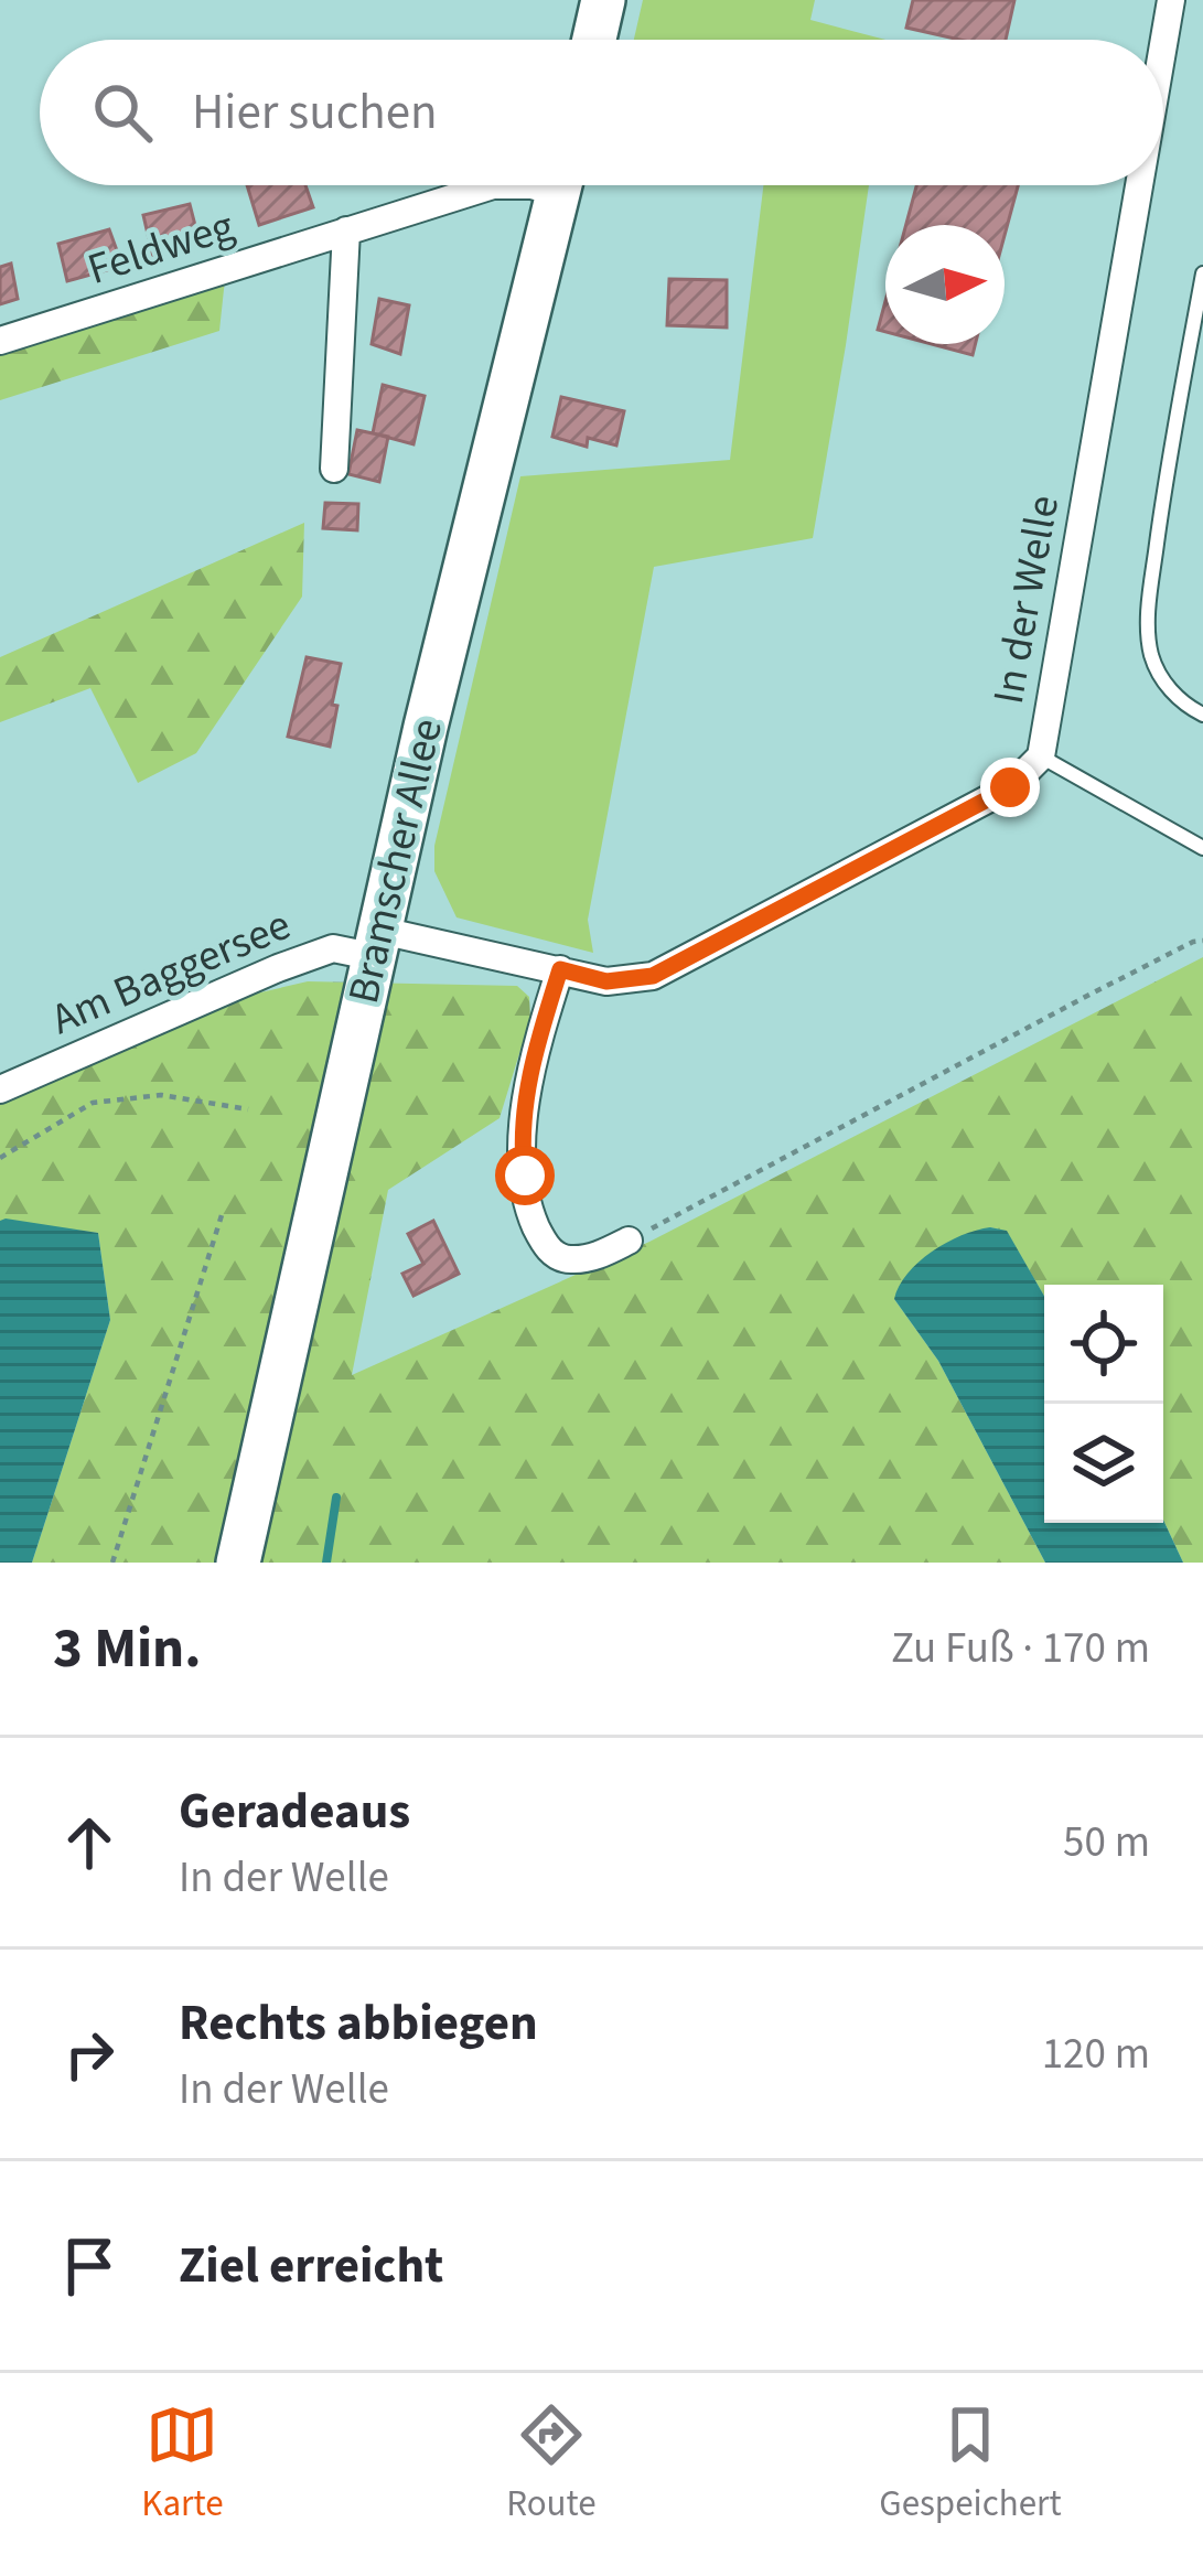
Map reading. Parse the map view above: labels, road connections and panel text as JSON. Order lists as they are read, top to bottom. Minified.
{"streets":{"main road":["Bramscher Allee"],"street":["Feldweg","In der Welle","Am Baggersee"]},"crossings":[["In der Welle","Bramscher Allee"],["In der Welle","Am Baggersee"],["Bramscher Allee","Am Baggersee"]],"north":"right","page":{"search":"Hier suchen","heading":["3 Min.","Zu Fuß · 170 m"],"list":[["Geradeaus","In der Welle","50 m"],["Rechts abbiegen","In der Welle","120 m"],"Ziel erreicht"],"nav":["Karte","Route","Gespeichert"]}}
